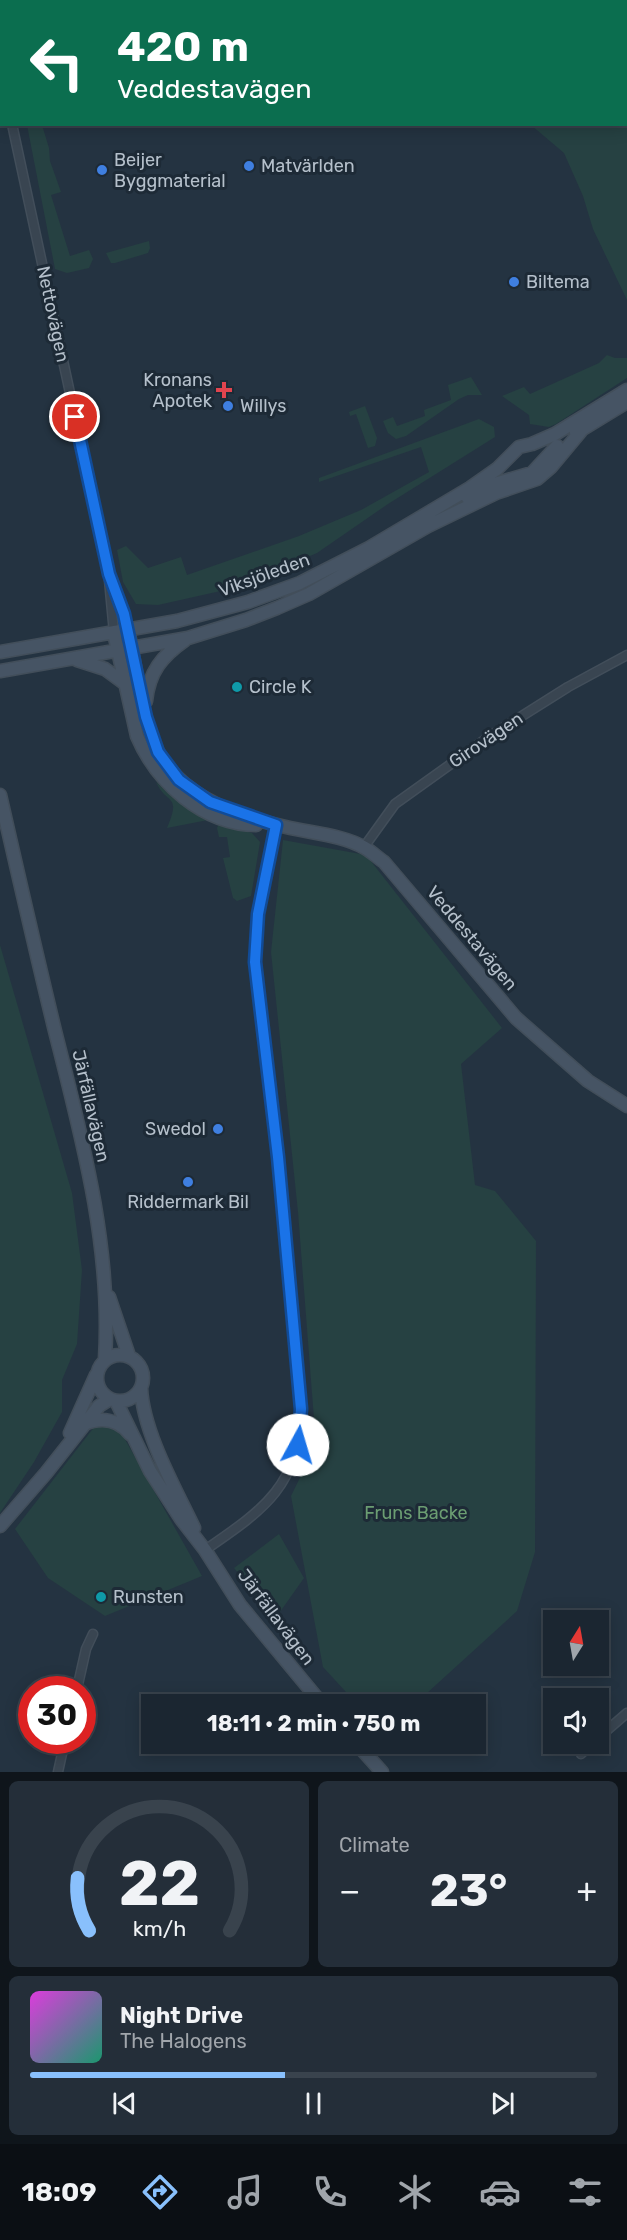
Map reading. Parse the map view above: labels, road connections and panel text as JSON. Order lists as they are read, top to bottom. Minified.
{"streets":{"street":["Nettovägen","Viksjöleden","Girovägen","Veddestavägen","Järfällavägen"]},"crossings":[["Nettovägen","Viksjöleden"],["Nettovägen","Veddestavägen"],["Viksjöleden","Veddestavägen"],["Girovägen","Veddestavägen"]],"parks":["Fruns Backe"],"places":{"other":["Matvärlden","Beijer Byggmaterial","Biltema","Willys","Circle K","Swedol","Riddermark Bil","Runsten"],"health":["Kronans Apotek"]},"north":"top","page":{"turn":["420 m","Veddestavägen"],"limit":"30","trip":"18:11 · 2 min · 750 m","tile":"Climate","heat":["−","23°","+"],"song":["Night Drive","The Halogens"],"tabs":"18:09","gauge":["22","km/h"]}}
